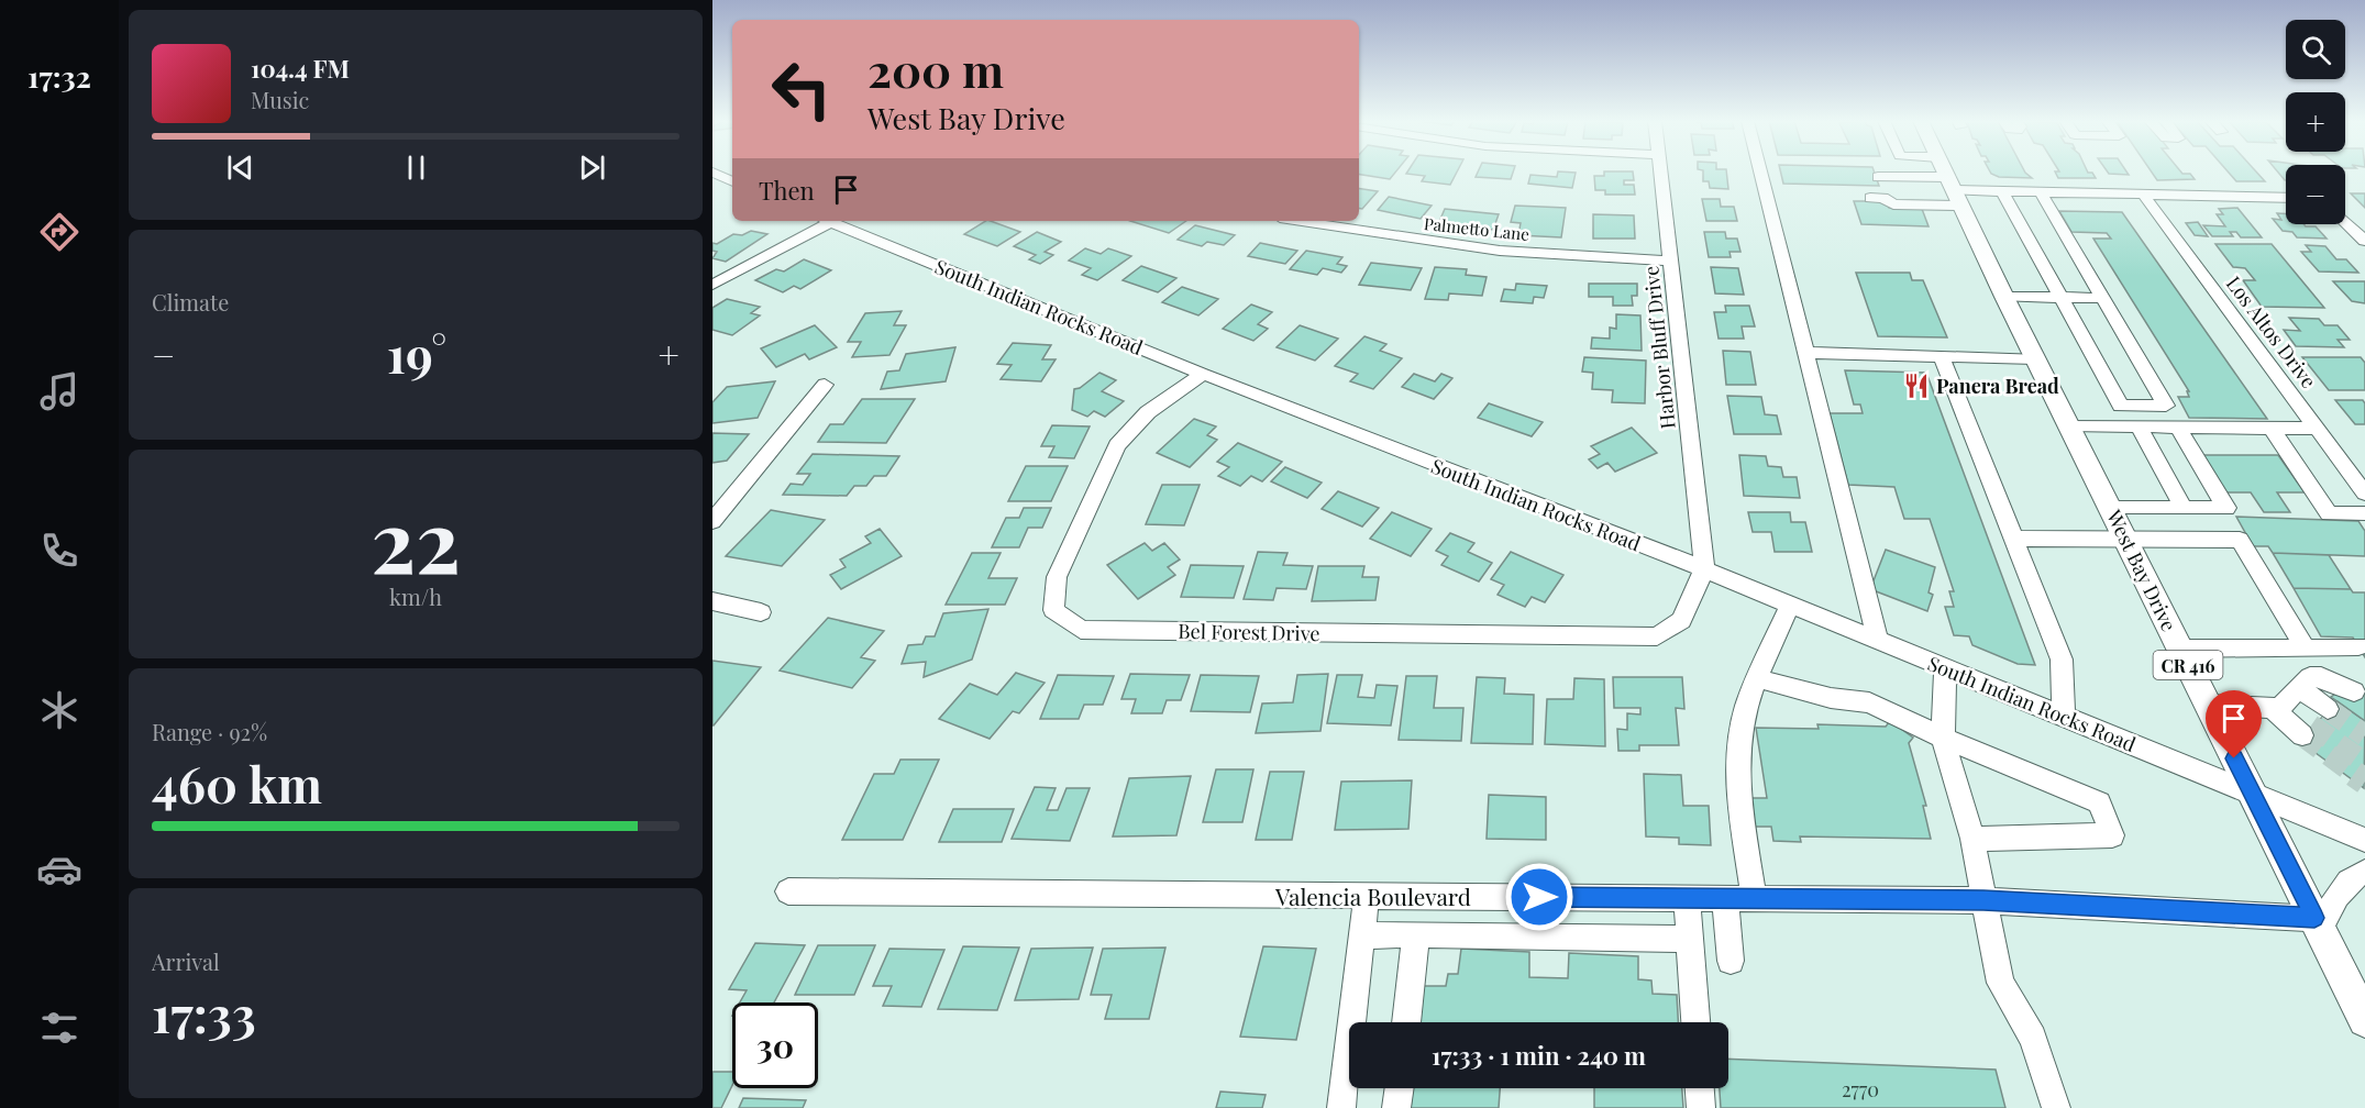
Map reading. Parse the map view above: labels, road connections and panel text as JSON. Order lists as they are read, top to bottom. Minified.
{"streets":{"main road":["West Bay Drive","CR 416"],"street":["Palmetto Lane","South Indian Rocks Road","Los Altos Drive","Harbor Bluff Drive","Bel Forest Drive","Valencia Boulevard"]},"crossings":[["Palmetto Lane","Harbor Bluff Drive"],["South Indian Rocks Road","Harbor Bluff Drive"],["South Indian Rocks Road","West Bay Drive"],["South Indian Rocks Road","Bel Forest Drive"],["Harbor Bluff Drive","Bel Forest Drive"],["West Bay Drive","Valencia Boulevard"]],"places":{"restaurant":["Panera Bread"]},"house_numbers":["2770"],"page":{"tabs":"17:32","map_buttons":["+","−"],"turn":["200 m","West Bay Drive"],"song":["104.4 FM","Music"],"then":"Then","tile":["Climate",["22","km/h"],["Range · 92%","460 km"],["Arrival","17:33"]],"heat":["−","19°","+"],"limit":"30","trip":"17:33 · 1 min · 240 m"}}
